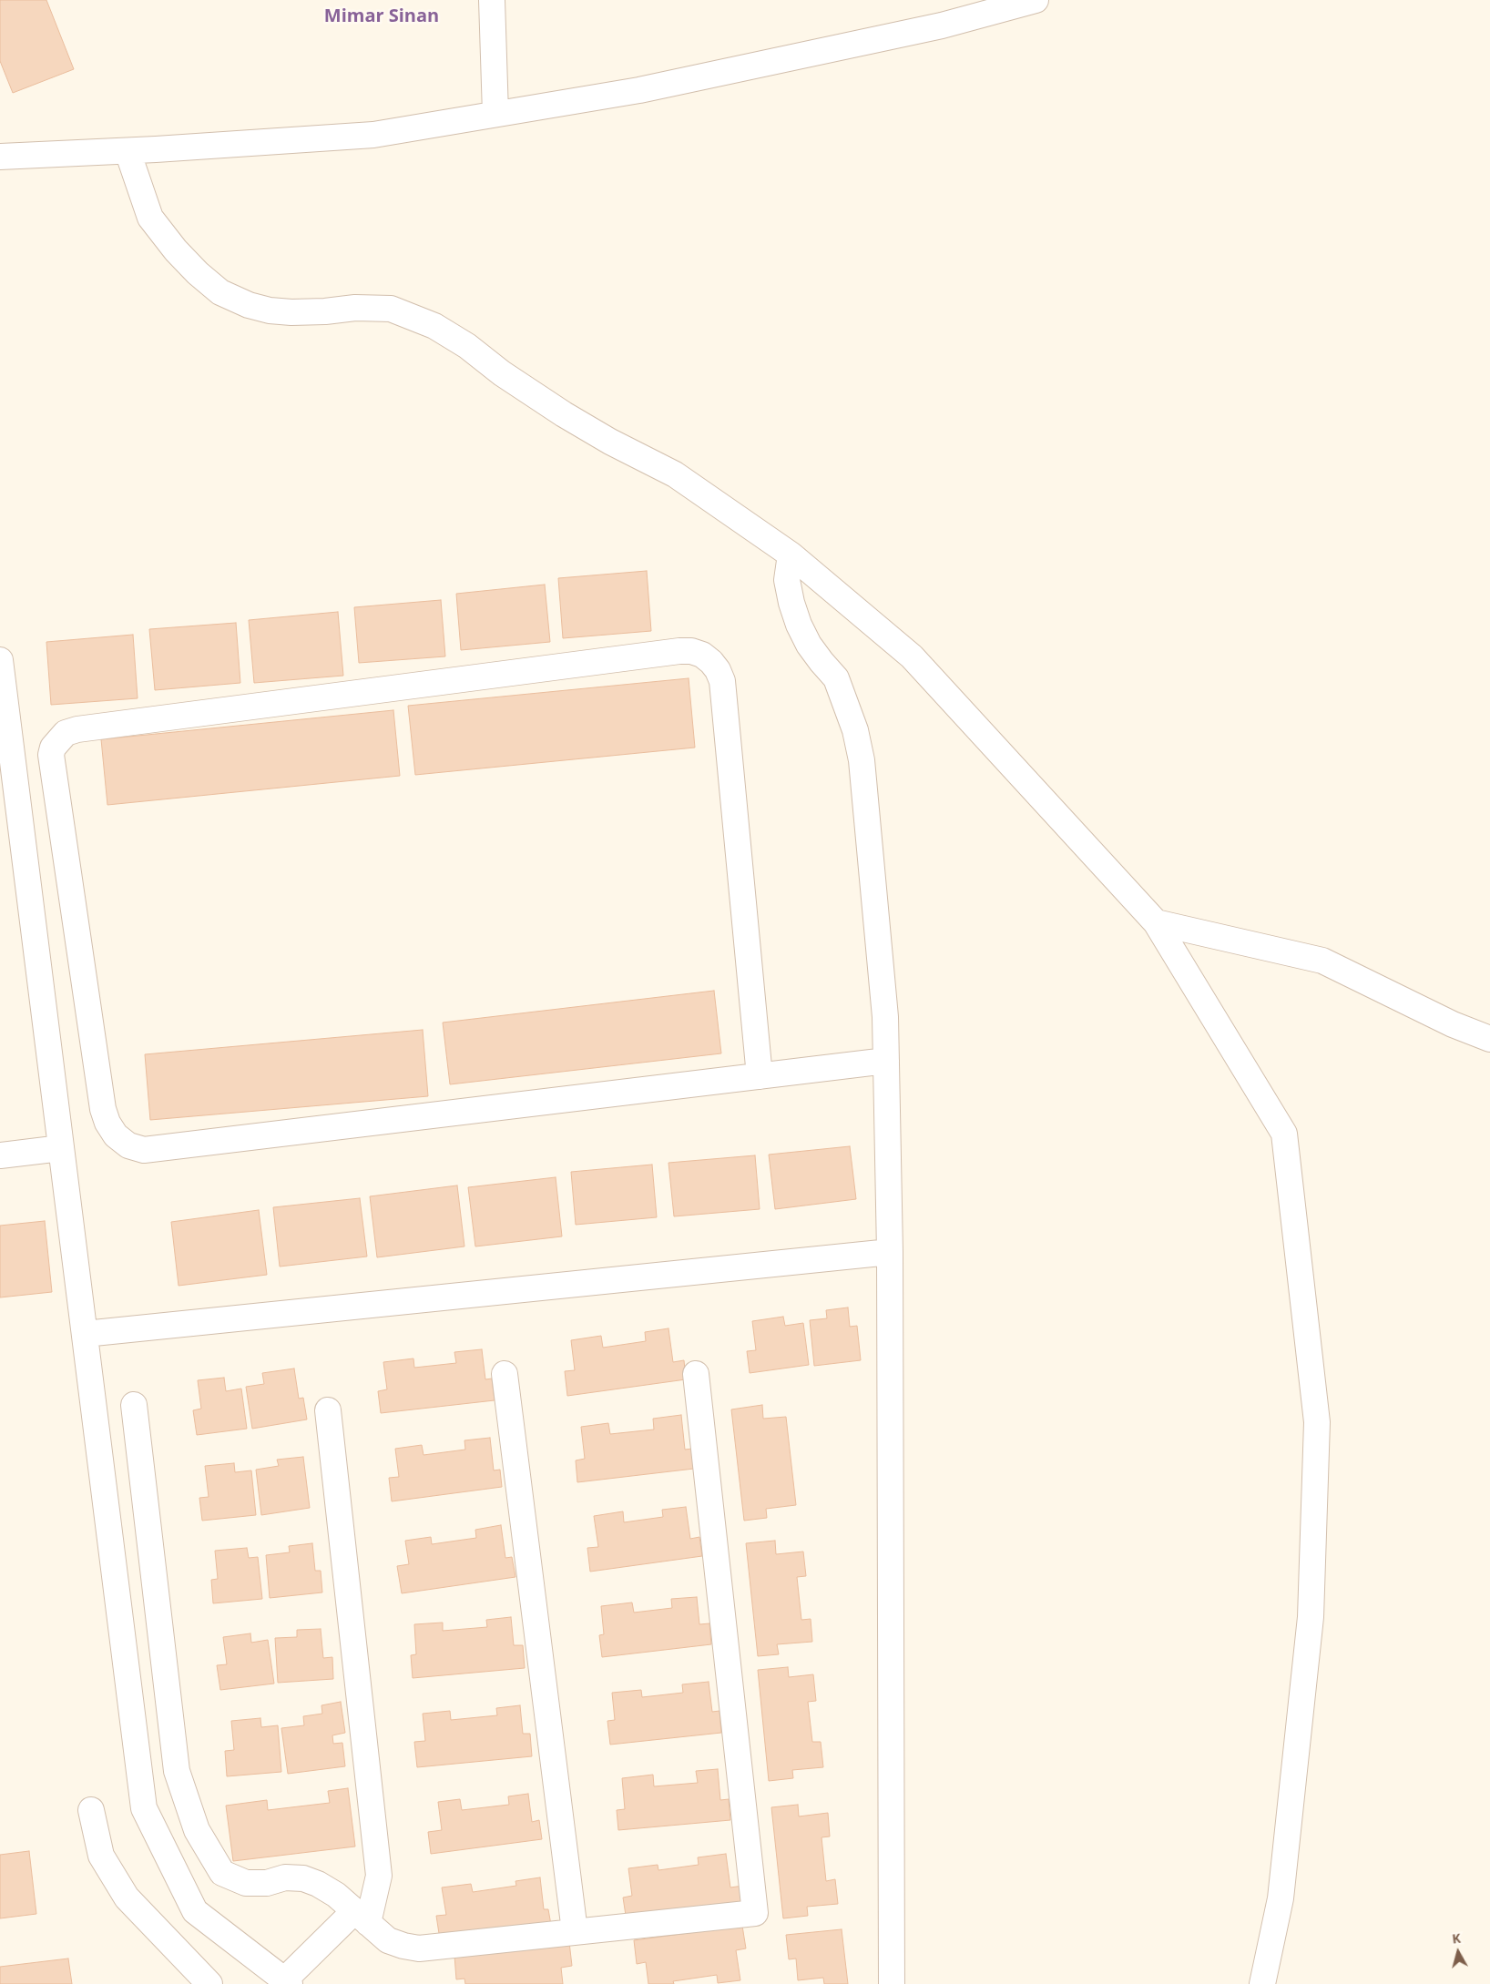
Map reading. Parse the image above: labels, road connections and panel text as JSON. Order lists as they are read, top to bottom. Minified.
{"districts":["Mimar Sinan"],"north":"top"}
